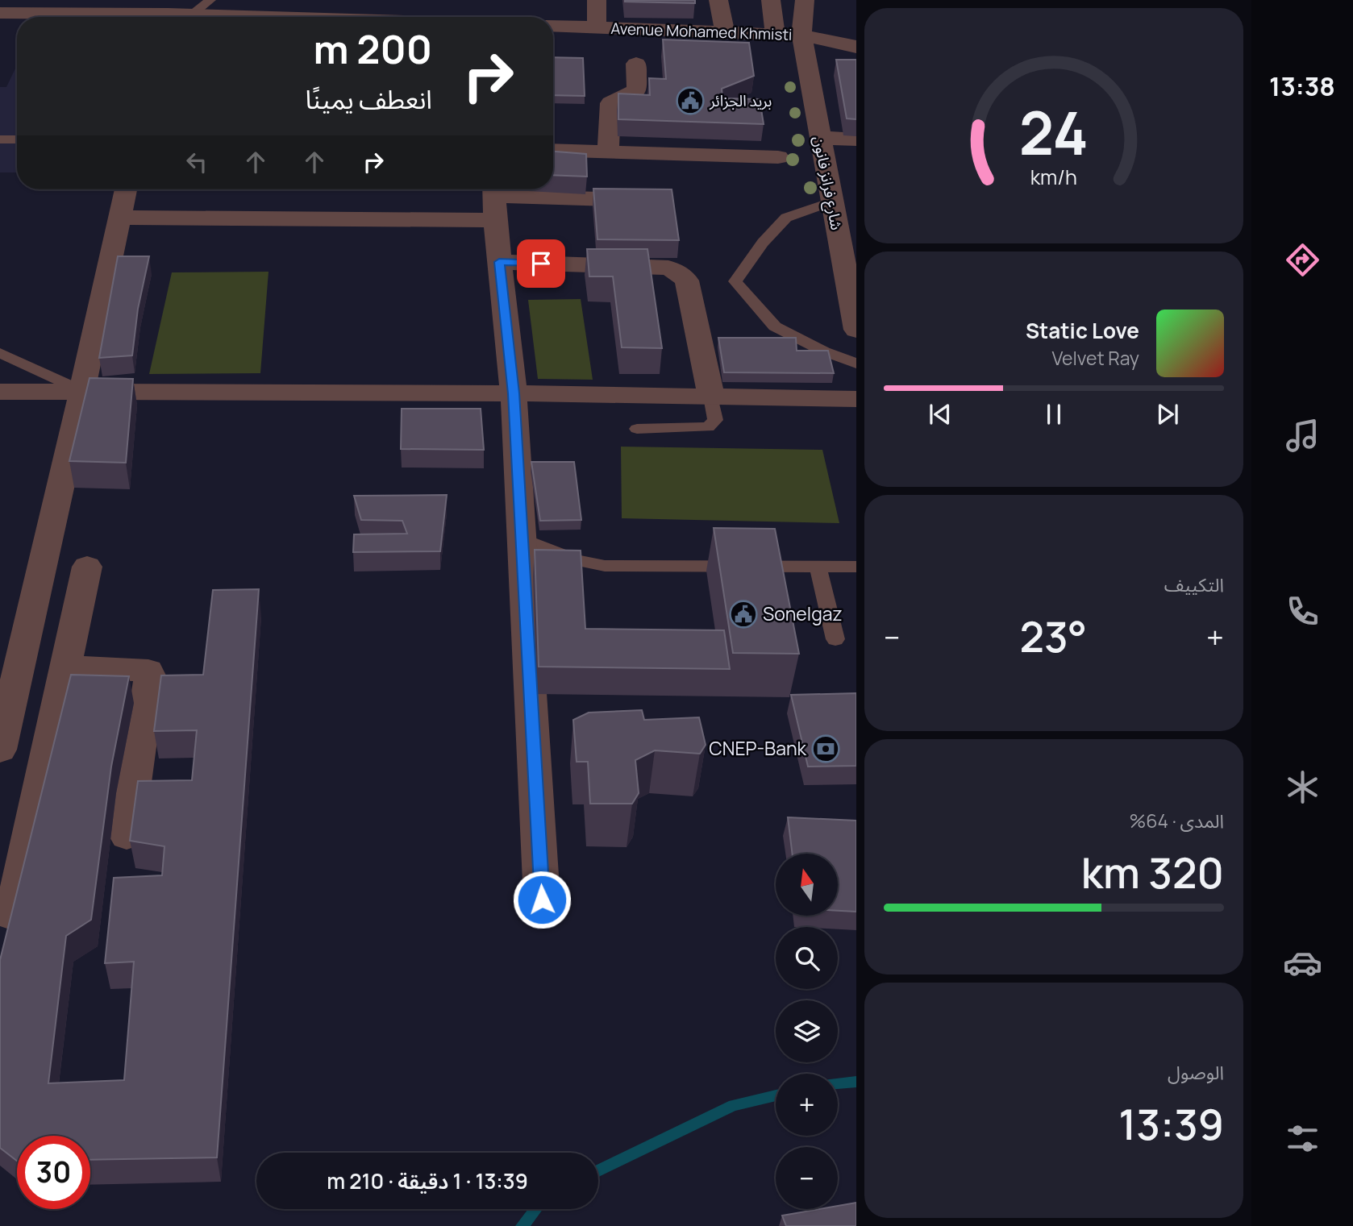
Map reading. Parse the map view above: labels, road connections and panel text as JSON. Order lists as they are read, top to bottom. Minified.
{"streets":{"street":["Avenue Mohamed Khmisti","شارع فرانز فانون"]},"crossings":[["Avenue Mohamed Khmisti","شارع فرانز فانون"]],"places":{"public building":["بريد الجزائر","Sonelgaz"],"bank":["CNEP-Bank"]},"north":"top","page":{"tabs":"13:38","turn":["200 m","انعطف يمينًا"],"song":["Static Love","Velvet Ray"],"tile":["التكييف",["المدى · 64%","320 km"],["الوصول","13:39"]],"heat":["−","23°","+"],"map_buttons":["+","−"],"limit":"30","trip":"13:39 · 1 دقيقة · 210 m","gauge":["24","km/h"]}}
